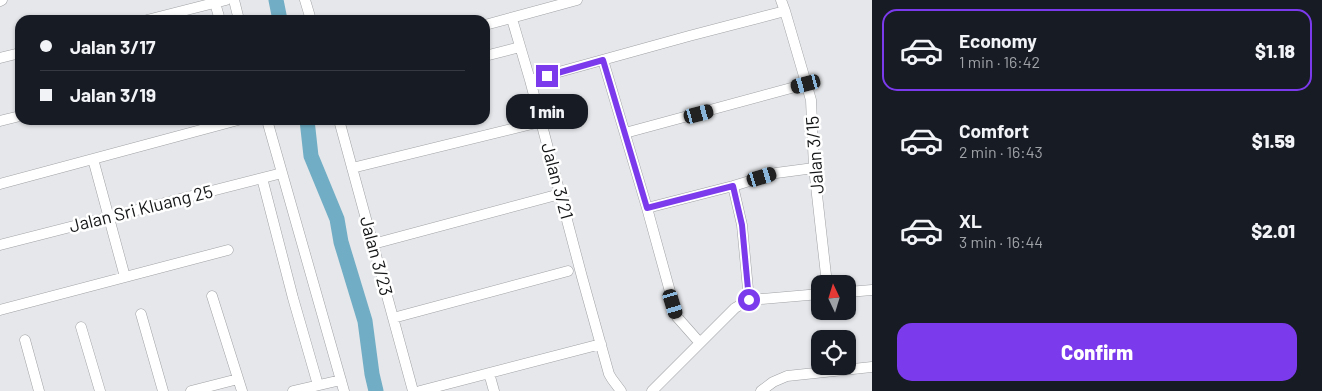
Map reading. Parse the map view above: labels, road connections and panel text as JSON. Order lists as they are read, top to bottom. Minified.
{"streets":{"street":["Jalan 3/15","Jalan 3/21","Jalan Sri Kluang 25","Jalan 3/23"]},"north":"top","page":{"list":[{"name":"Economy","note":"1 min · 16:42","value":"$1.18"},{"name":"Comfort","note":"2 min · 16:43","value":"$1.59"},{"name":"XL","note":"3 min · 16:44","value":"$2.01"}],"banner":["Jalan 3/17","Jalan 3/19"],"bubble":"1 min","buttons":"Confirm"}}
